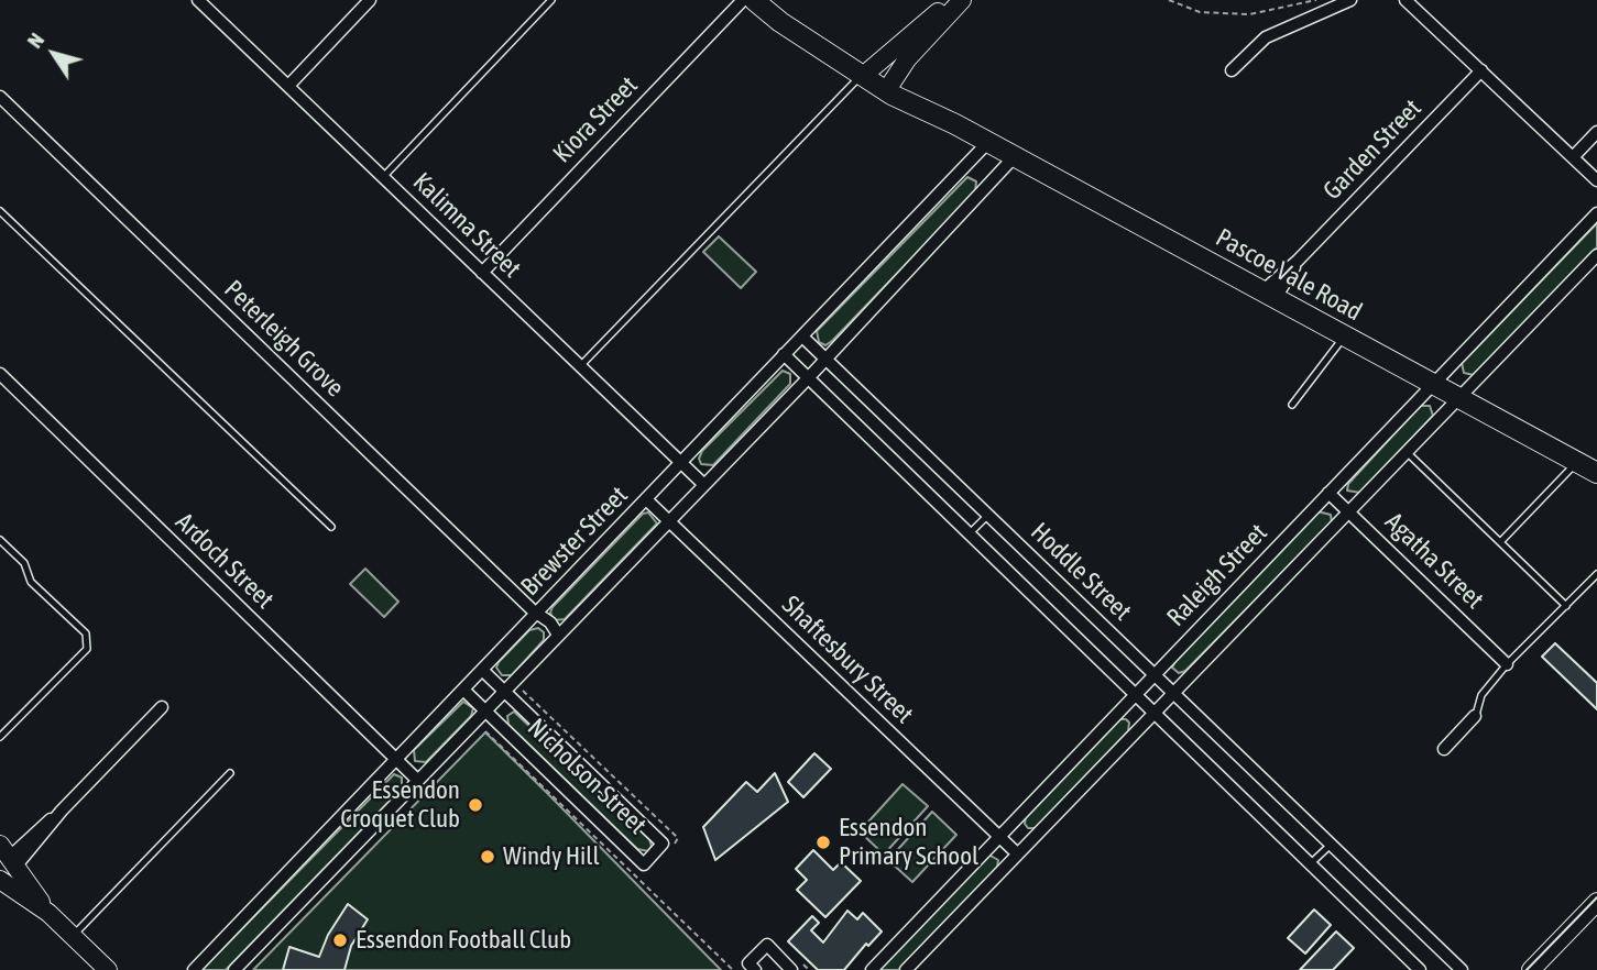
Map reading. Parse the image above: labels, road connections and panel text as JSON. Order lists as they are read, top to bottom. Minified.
{"streets":{"main road":["Pascoe Vale Road"],"street":["Kiora Street","Garden Street","Kalimna Street","Peterleigh Grove","Brewster Street","Ardoch Street","Agatha Street","Hoddle Street","Raleigh Street","Shaftesbury Street","Nicholson Street"]},"crossings":[["Kiora Street","Kalimna Street"],["Garden Street","Pascoe Vale Road"],["Kalimna Street","Brewster Street"],["Pascoe Vale Road","Brewster Street"],["Pascoe Vale Road","Raleigh Street"],["Peterleigh Grove","Brewster Street"],["Brewster Street","Ardoch Street"],["Brewster Street","Hoddle Street"],["Brewster Street","Shaftesbury Street"],["Brewster Street","Nicholson Street"],["Agatha Street","Raleigh Street"],["Hoddle Street","Raleigh Street"],["Raleigh Street","Shaftesbury Street"]],"places":["Essendon Croquet Club","Essendon Primary School","Windy Hill","Essendon Football Club"],"north":"top left"}
